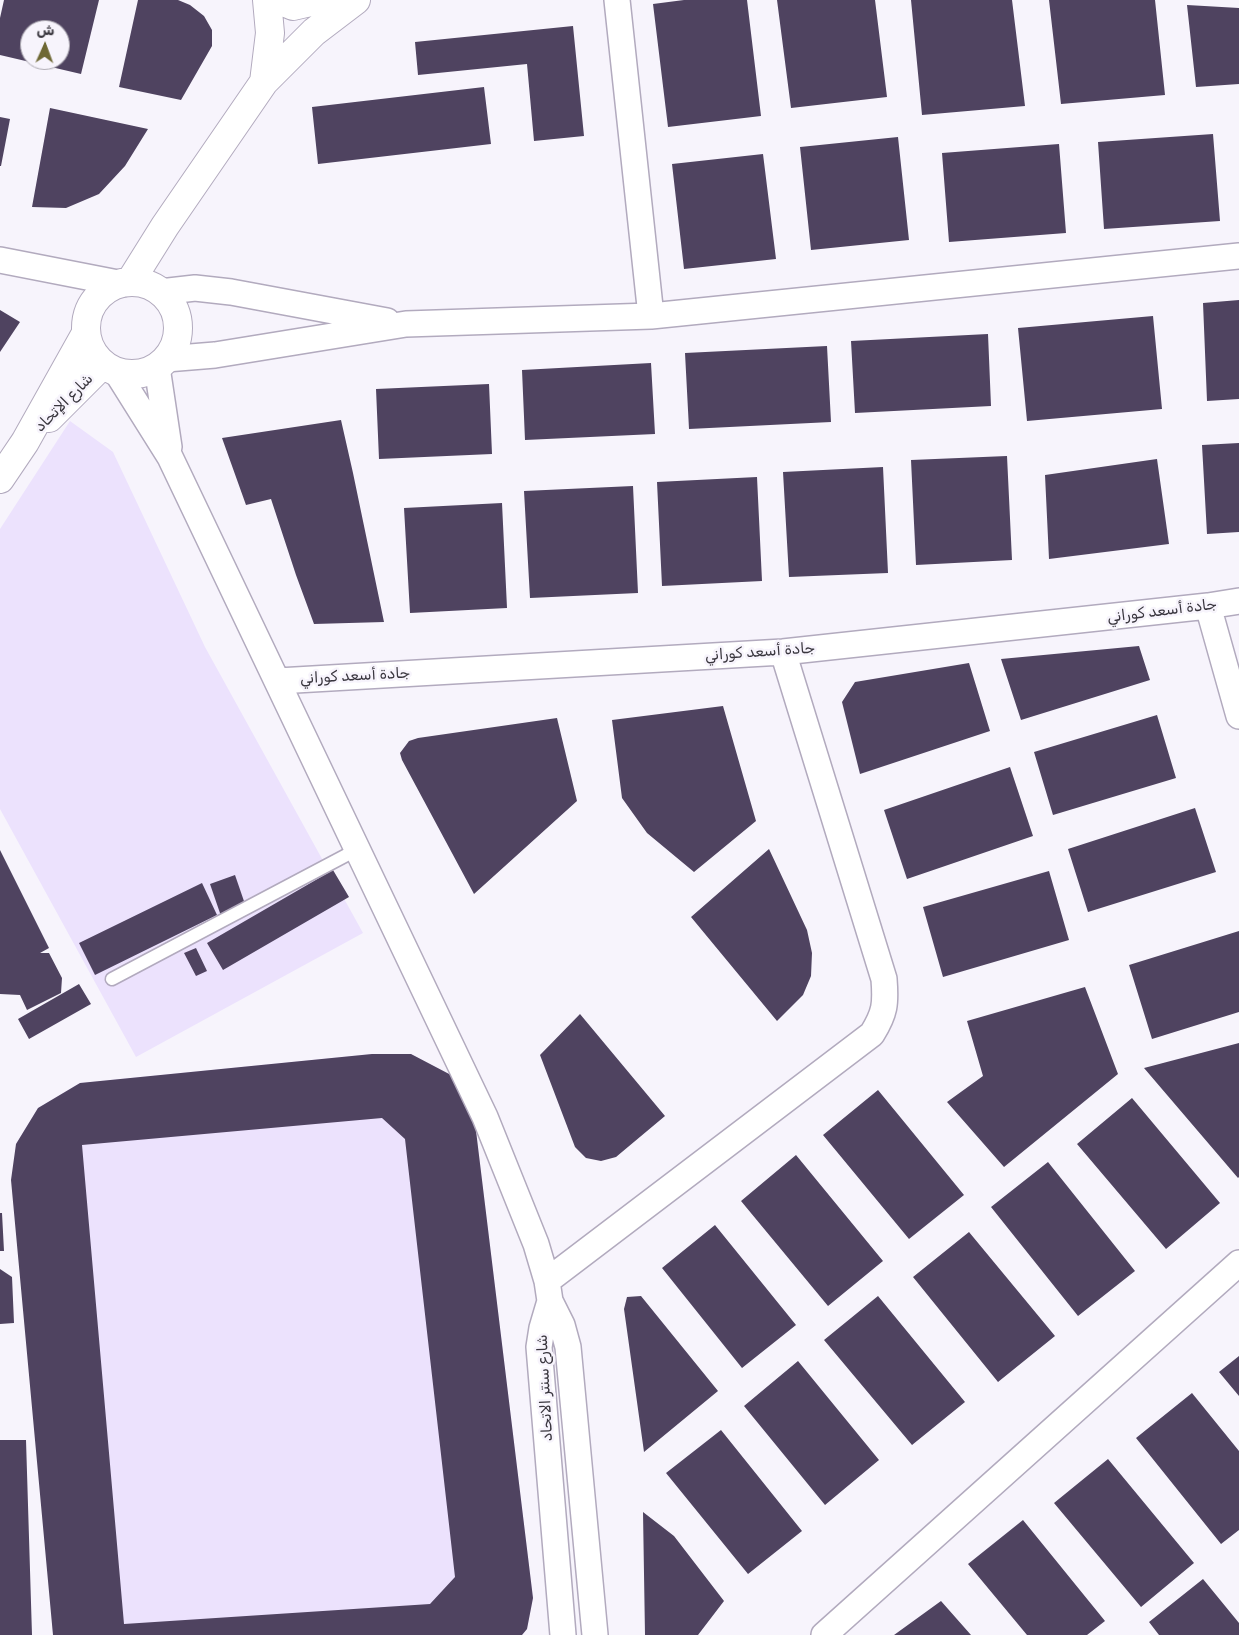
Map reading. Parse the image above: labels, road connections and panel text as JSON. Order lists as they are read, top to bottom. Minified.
{"streets":{"street":["شارع الإتحاد","جادة أسعد كوراني","شارع سنتر الاتحاد"]},"north":"top"}
